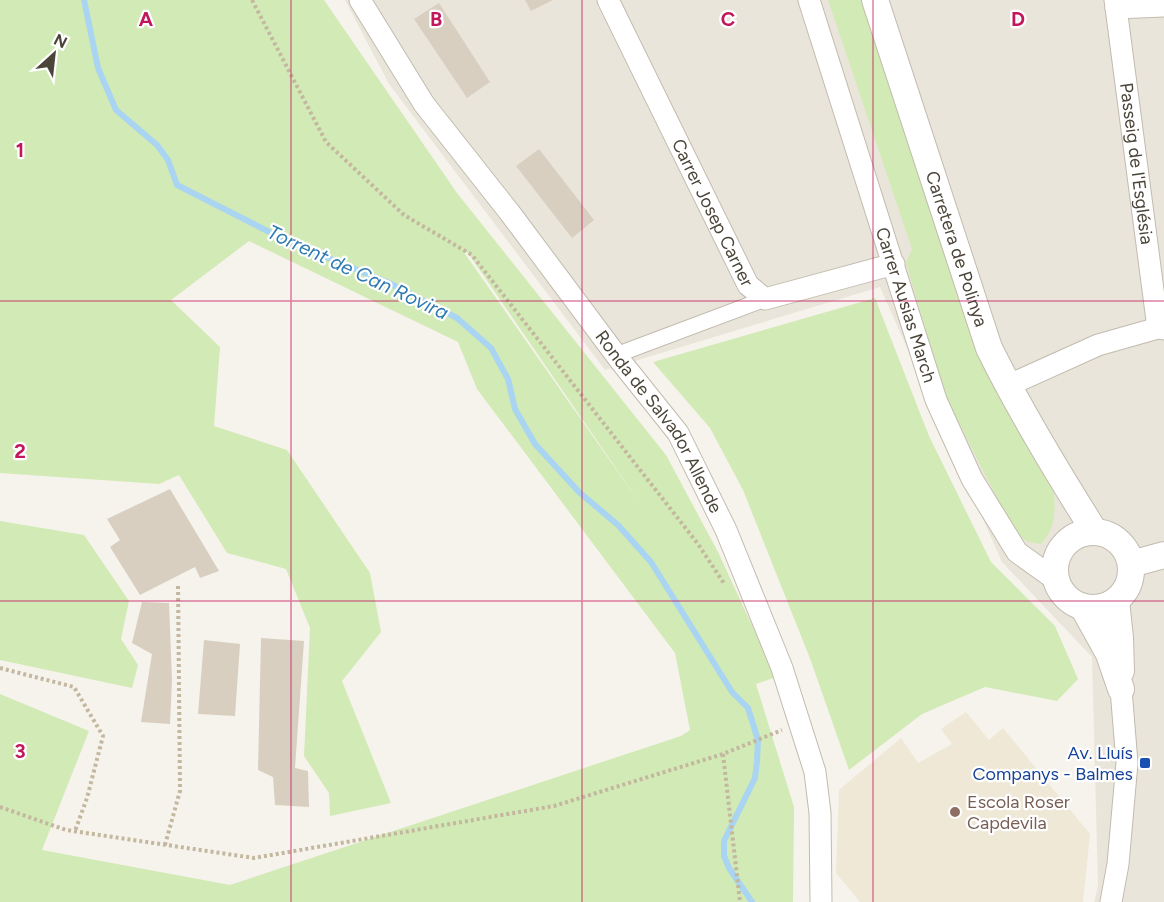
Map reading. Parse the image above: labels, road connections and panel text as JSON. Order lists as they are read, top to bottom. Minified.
{"streets":{"street":["Passeig de l'Església","Carrer Josep Carner","Carretera de Polinya","Carrer Ausias March","Ronda de Salvador Allende"]},"crossings":[["Carrer Josep Carner","Carrer Ausias March"],["Carretera de Polinya","Carrer Ausias March"]],"water":["Torrent de Can Rovira"],"places":{"transit":["Av. Lluís Companys - Balmes"],"other":["Escola Roser Capdevila"]},"north":"top right","grid":{"columns":["A","B","C","D"],"rows":["1","2","3"]}}
